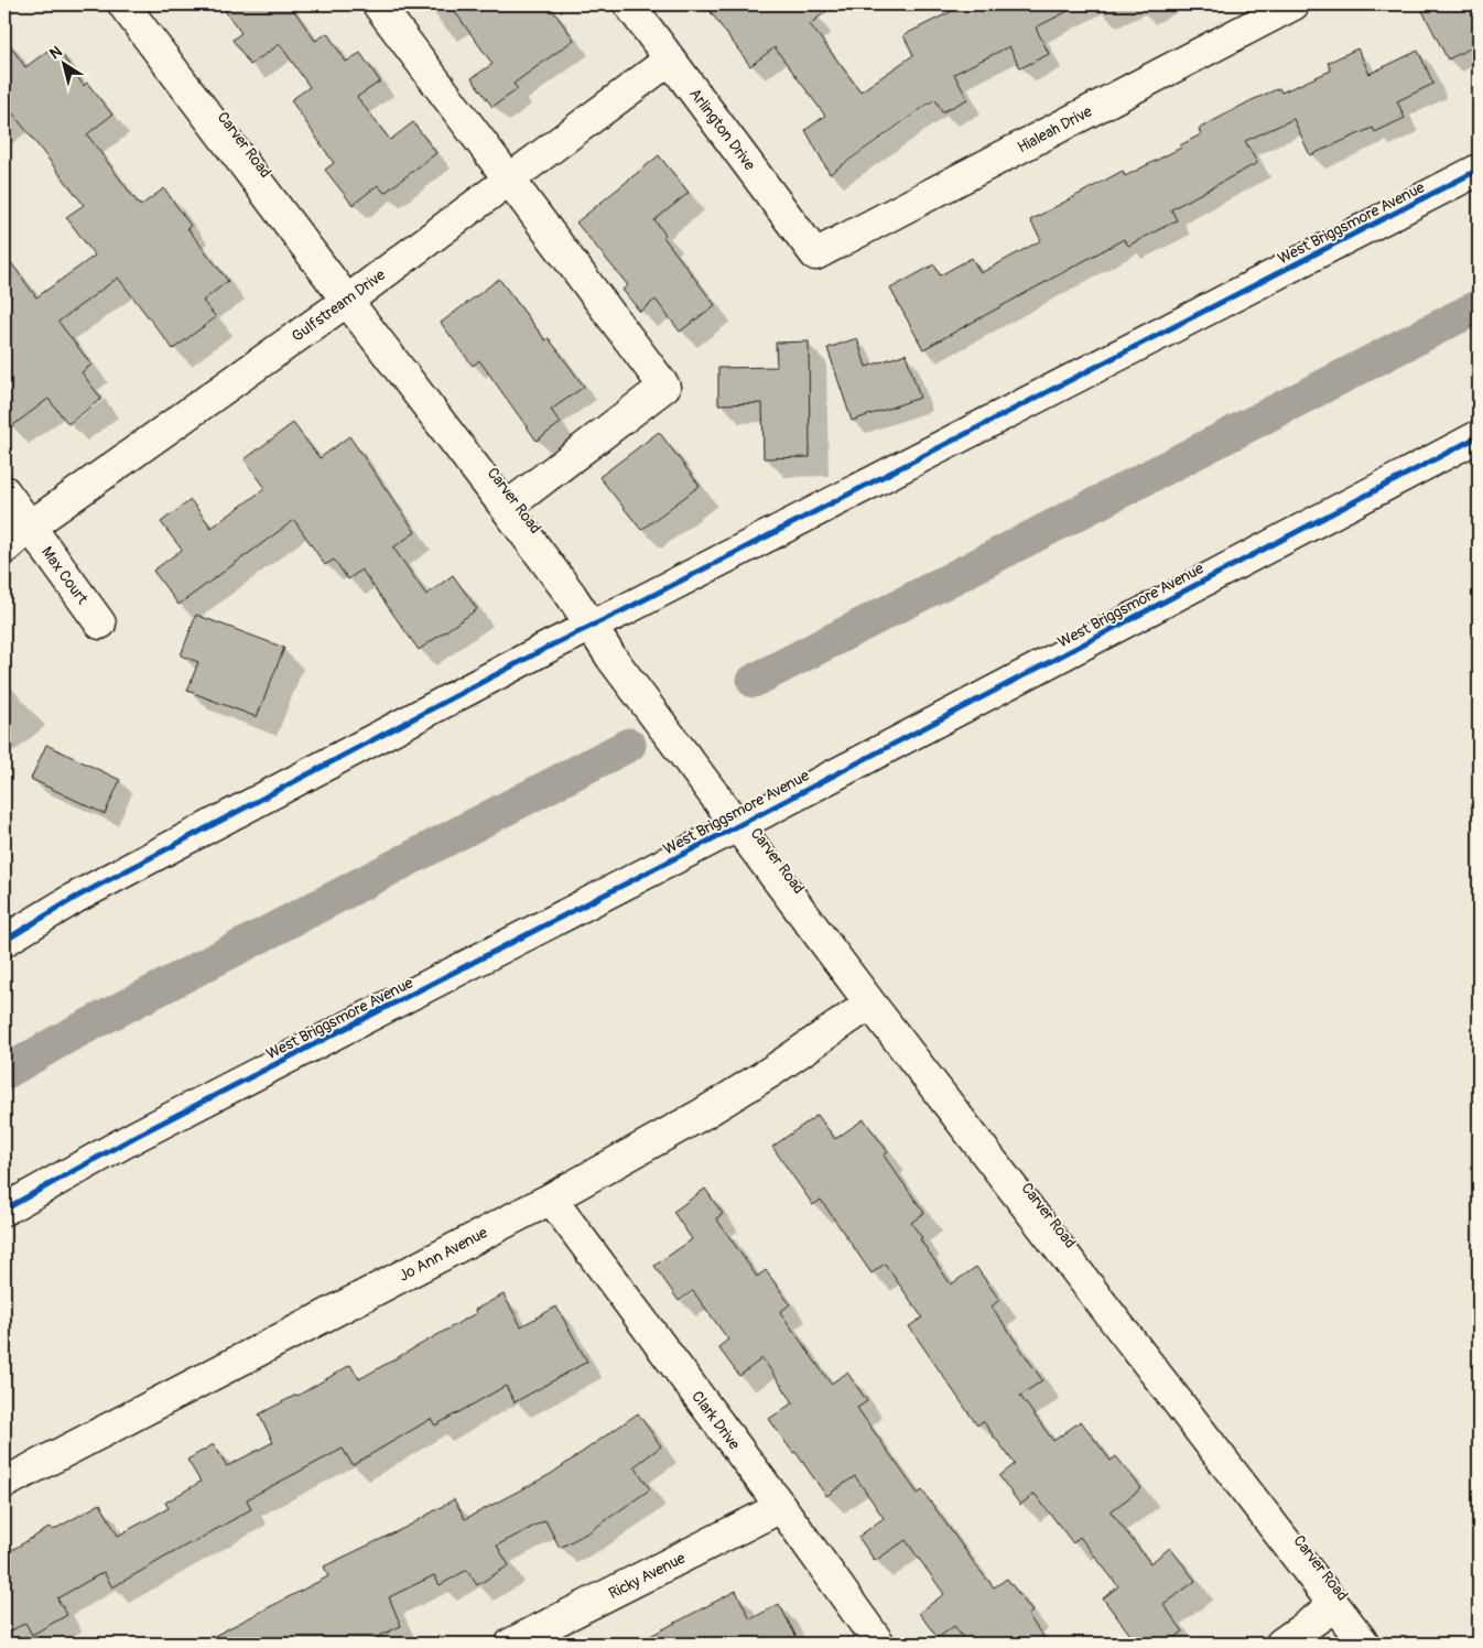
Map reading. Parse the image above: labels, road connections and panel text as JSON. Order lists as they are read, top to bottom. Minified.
{"streets":{"street":["Arlington Drive","Hialeah Drive","Carver Road","West Briggsmore Avenue","Gulfstream Drive","Max Court","Jo Ann Avenue","Clark Drive","Ricky Avenue"]},"crossings":[["Arlington Drive","Hialeah Drive"],["Arlington Drive","Gulfstream Drive"],["Carver Road","West Briggsmore Avenue"],["Carver Road","Gulfstream Drive"],["Carver Road","Jo Ann Avenue"],["Gulfstream Drive","Max Court"],["Jo Ann Avenue","Clark Drive"],["Clark Drive","Ricky Avenue"]],"north":"top left"}
